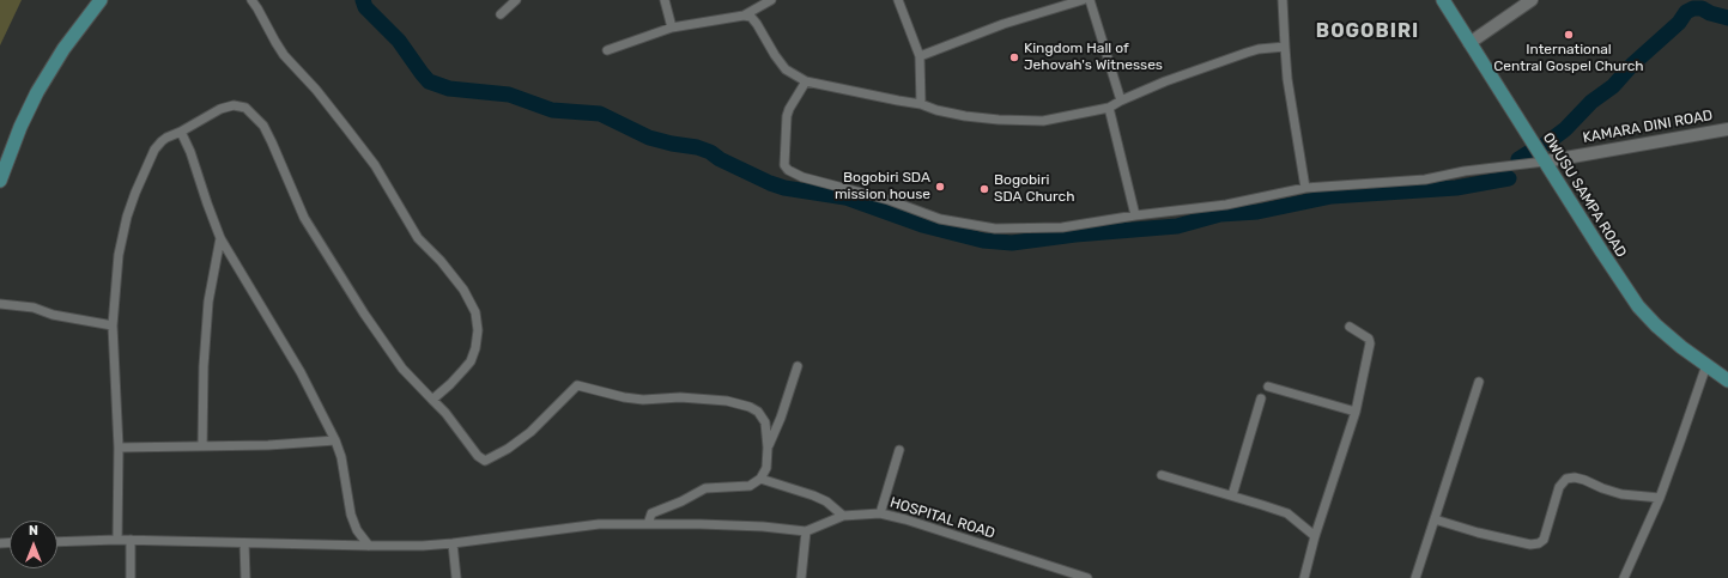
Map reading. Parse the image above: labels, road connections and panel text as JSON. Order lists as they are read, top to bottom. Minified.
{"streets":{"main road":["OWUSU SAMPA ROAD"],"street":["KAMARA DINI ROAD","HOSPITAL ROAD"]},"crossings":[["KAMARA DINI ROAD","OWUSU SAMPA ROAD"]],"districts":["BOGOBIRI"],"places":["International Central Gospel Church","Kingdom Hall of Jehovah's Witnesses","Bogobiri SDA mission house","Bogobiri SDA Church"],"north":"top"}
